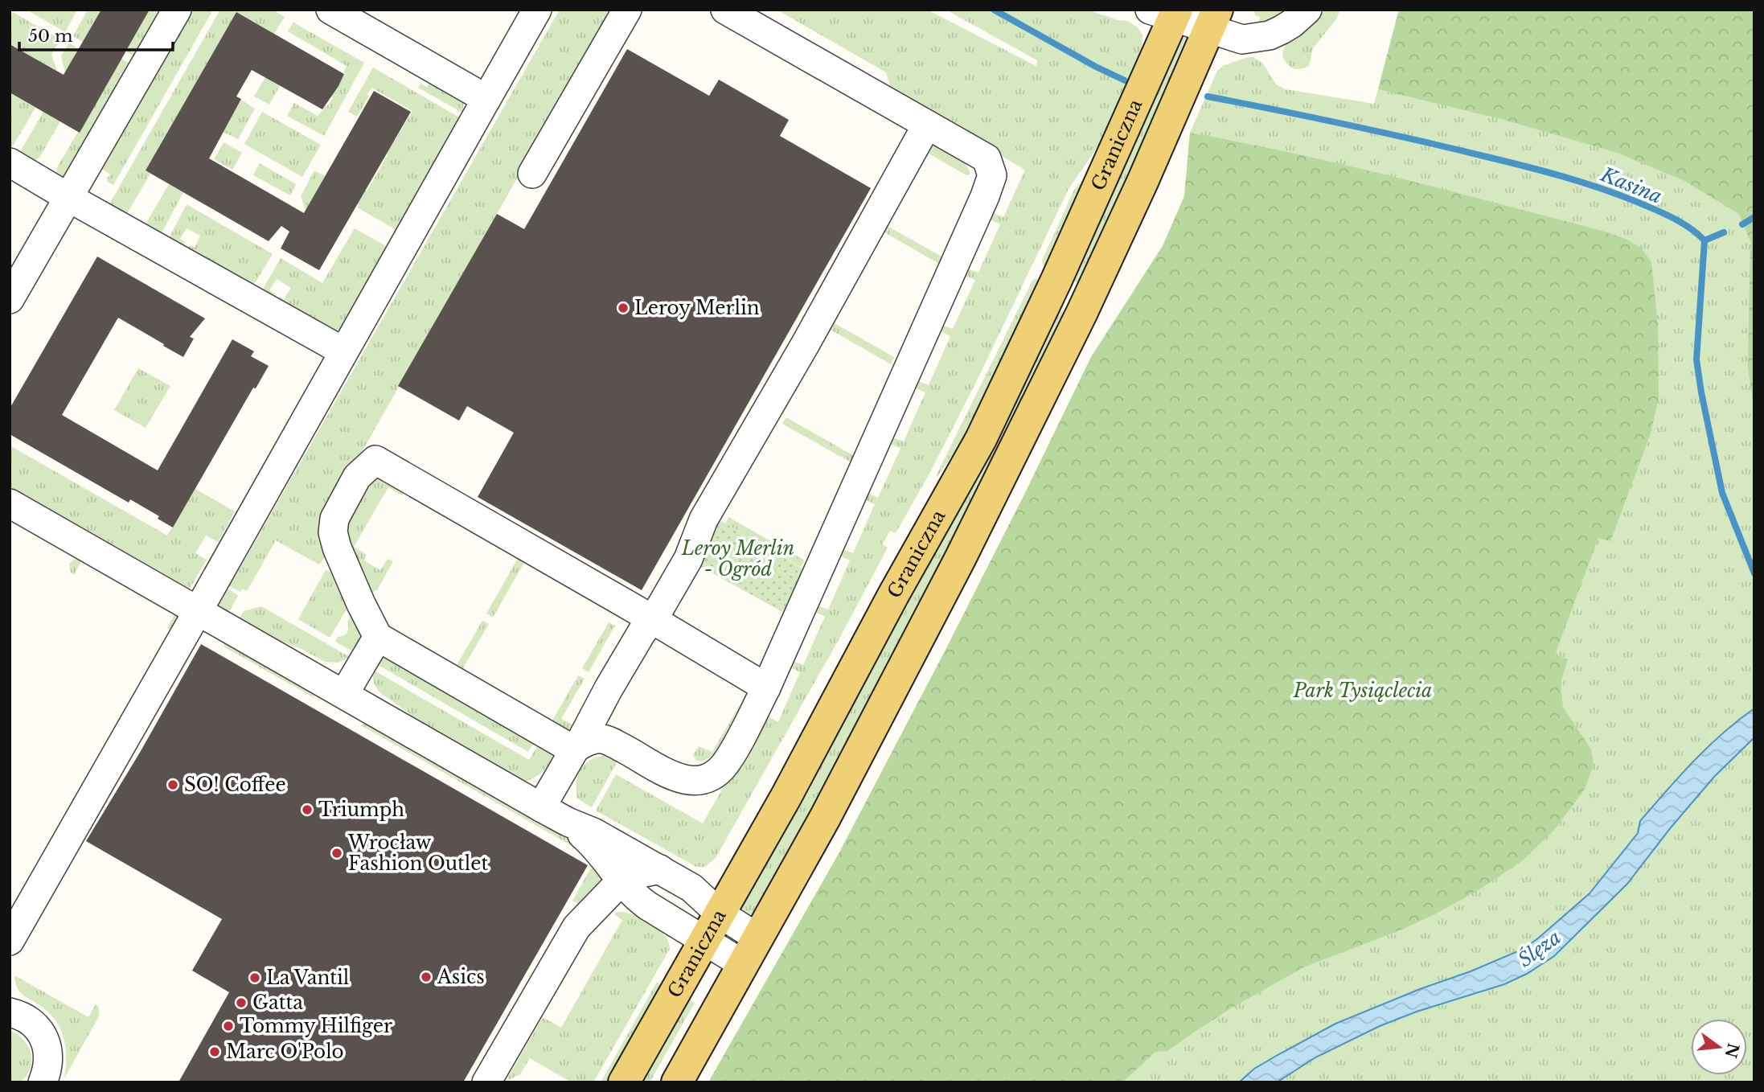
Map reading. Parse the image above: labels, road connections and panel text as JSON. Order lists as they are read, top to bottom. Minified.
{"streets":{"main road":["Graniczna"]},"water":["Kasina","Ślęza"],"parks":["Leroy Merlin - Ogród","Park Tysiąclecia"],"places":["Leroy Merlin","SO! Coffee","Triumph","Wrocław Fashion Outlet","Asics","La Vantil","Gatta","Tommy Hilfiger","Marc O'Polo"],"scale_bar":"50 m","north":"right"}
